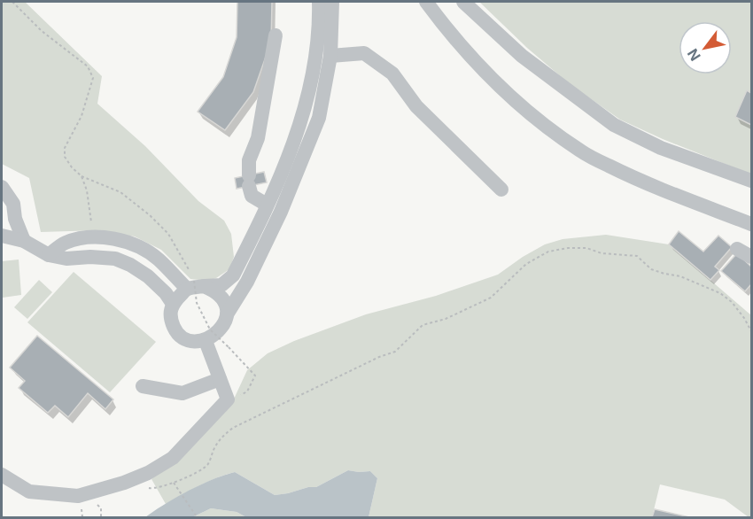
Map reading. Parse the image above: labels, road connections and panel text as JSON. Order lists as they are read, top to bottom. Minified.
{"north":"bottom left"}
